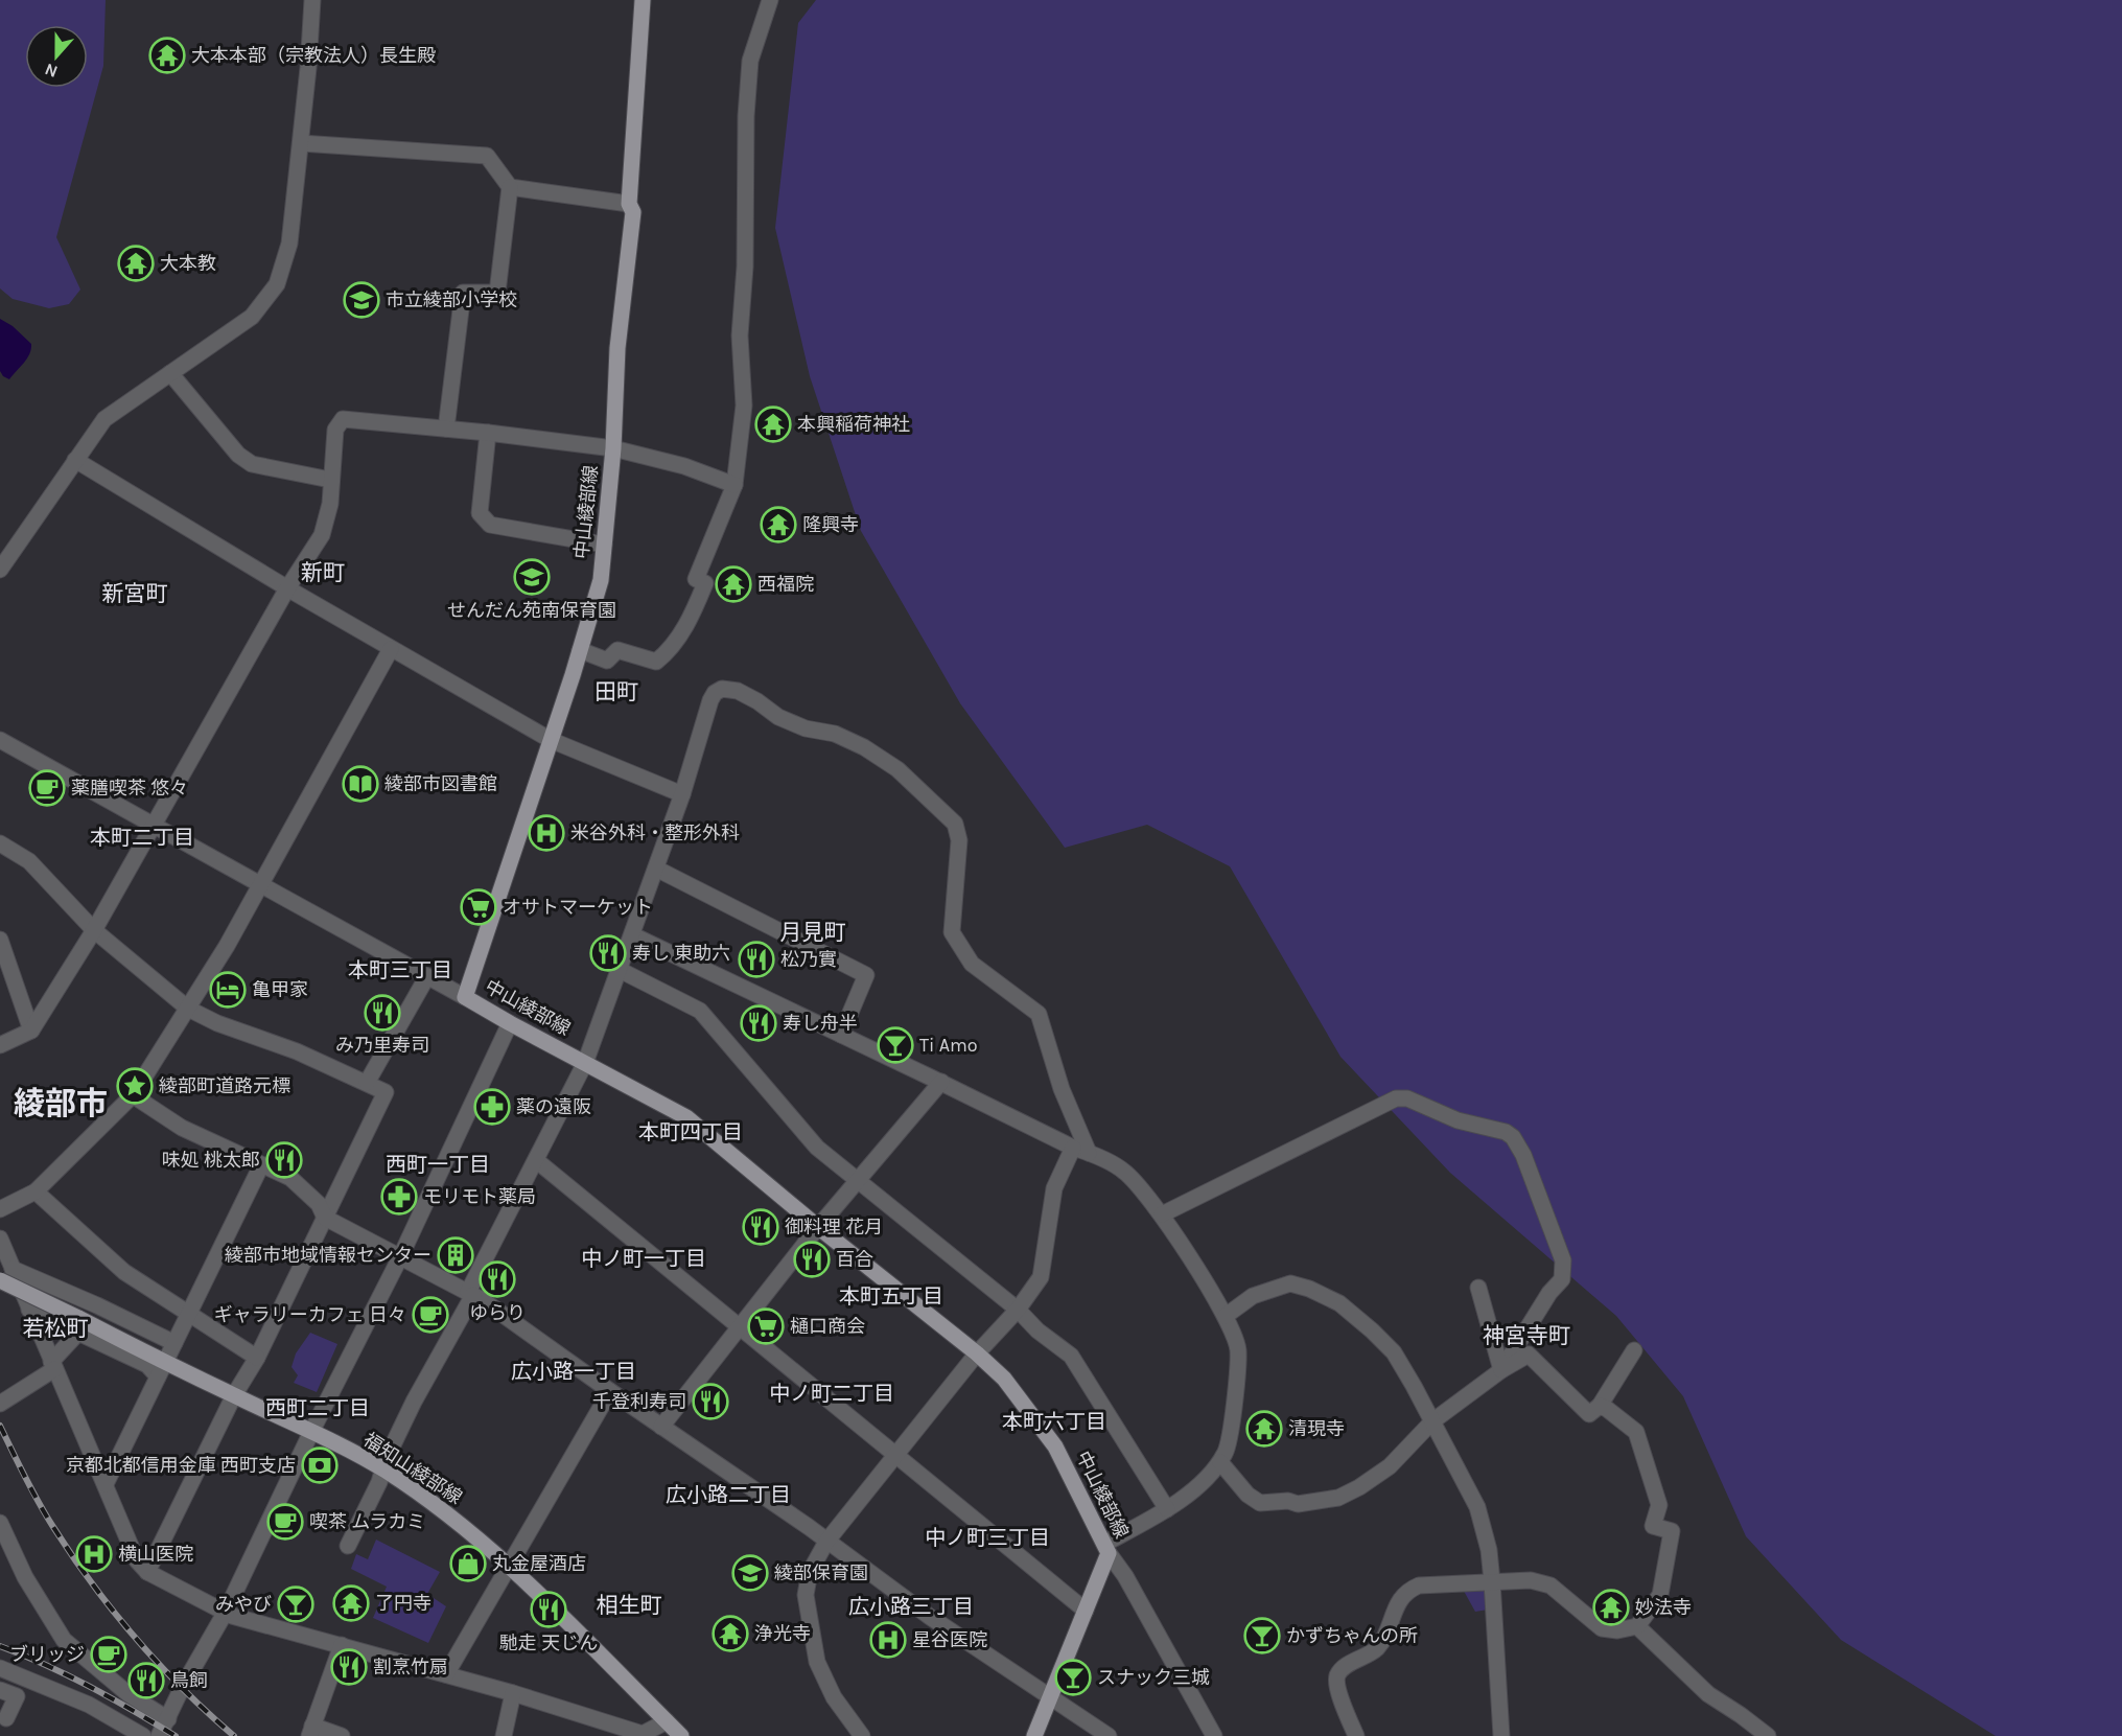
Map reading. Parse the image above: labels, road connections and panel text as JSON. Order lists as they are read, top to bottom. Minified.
{"streets":{"main road":["中山綾部線","福知山綾部線"]},"districts":["新町","新宮町","田町","本町二丁目","月見町","本町三丁目","綾部市","本町四丁目","西町一丁目","中ノ町一丁目","本町五丁目","若松町","神宮寺町","広小路一丁目","中ノ町二丁目","西町二丁目","本町六丁目","広小路二丁目","中ノ町三丁目","相生町","広小路三丁目"],"places":{"temple":["大本本部（宗教法人）長生殿","大本教","本興稲荷神社","隆興寺","西福院","清現寺","了円寺","妙法寺","浄光寺"],"school or university":["市立綾部小学校","せんだん苑南保育園","綾部保育園"],"library":["綾部市図書館"],"cafe":["薬膳喫茶 悠々","ギャラリーカフェ 日々","喫茶 ムラカミ","ブリッジ"],"hospital":["米谷外科・整形外科","横山医院","星谷医院"],"supermarket":["オサトマーケット","樋口商会"],"restaurant":["寿し 東助六","松乃實","み乃里寿司","寿し舟半","味処 桃太郎","御料理 花月","百合","ゆらり","千登利寿司","馳走 天じん","割烹竹扇","鳥飼"],"hotel":["亀甲家"],"bar":["Ti Amo","みやび","かずちゃんの所","スナック三城"],"place":["綾部町道路元標"],"pharmacy":["薬の遠阪","モリモト薬局"],"building":["綾部市地域情報センター"],"bank":["京都北都信用金庫 西町支店"],"shop":["丸金屋酒店"]},"north":"bottom"}
